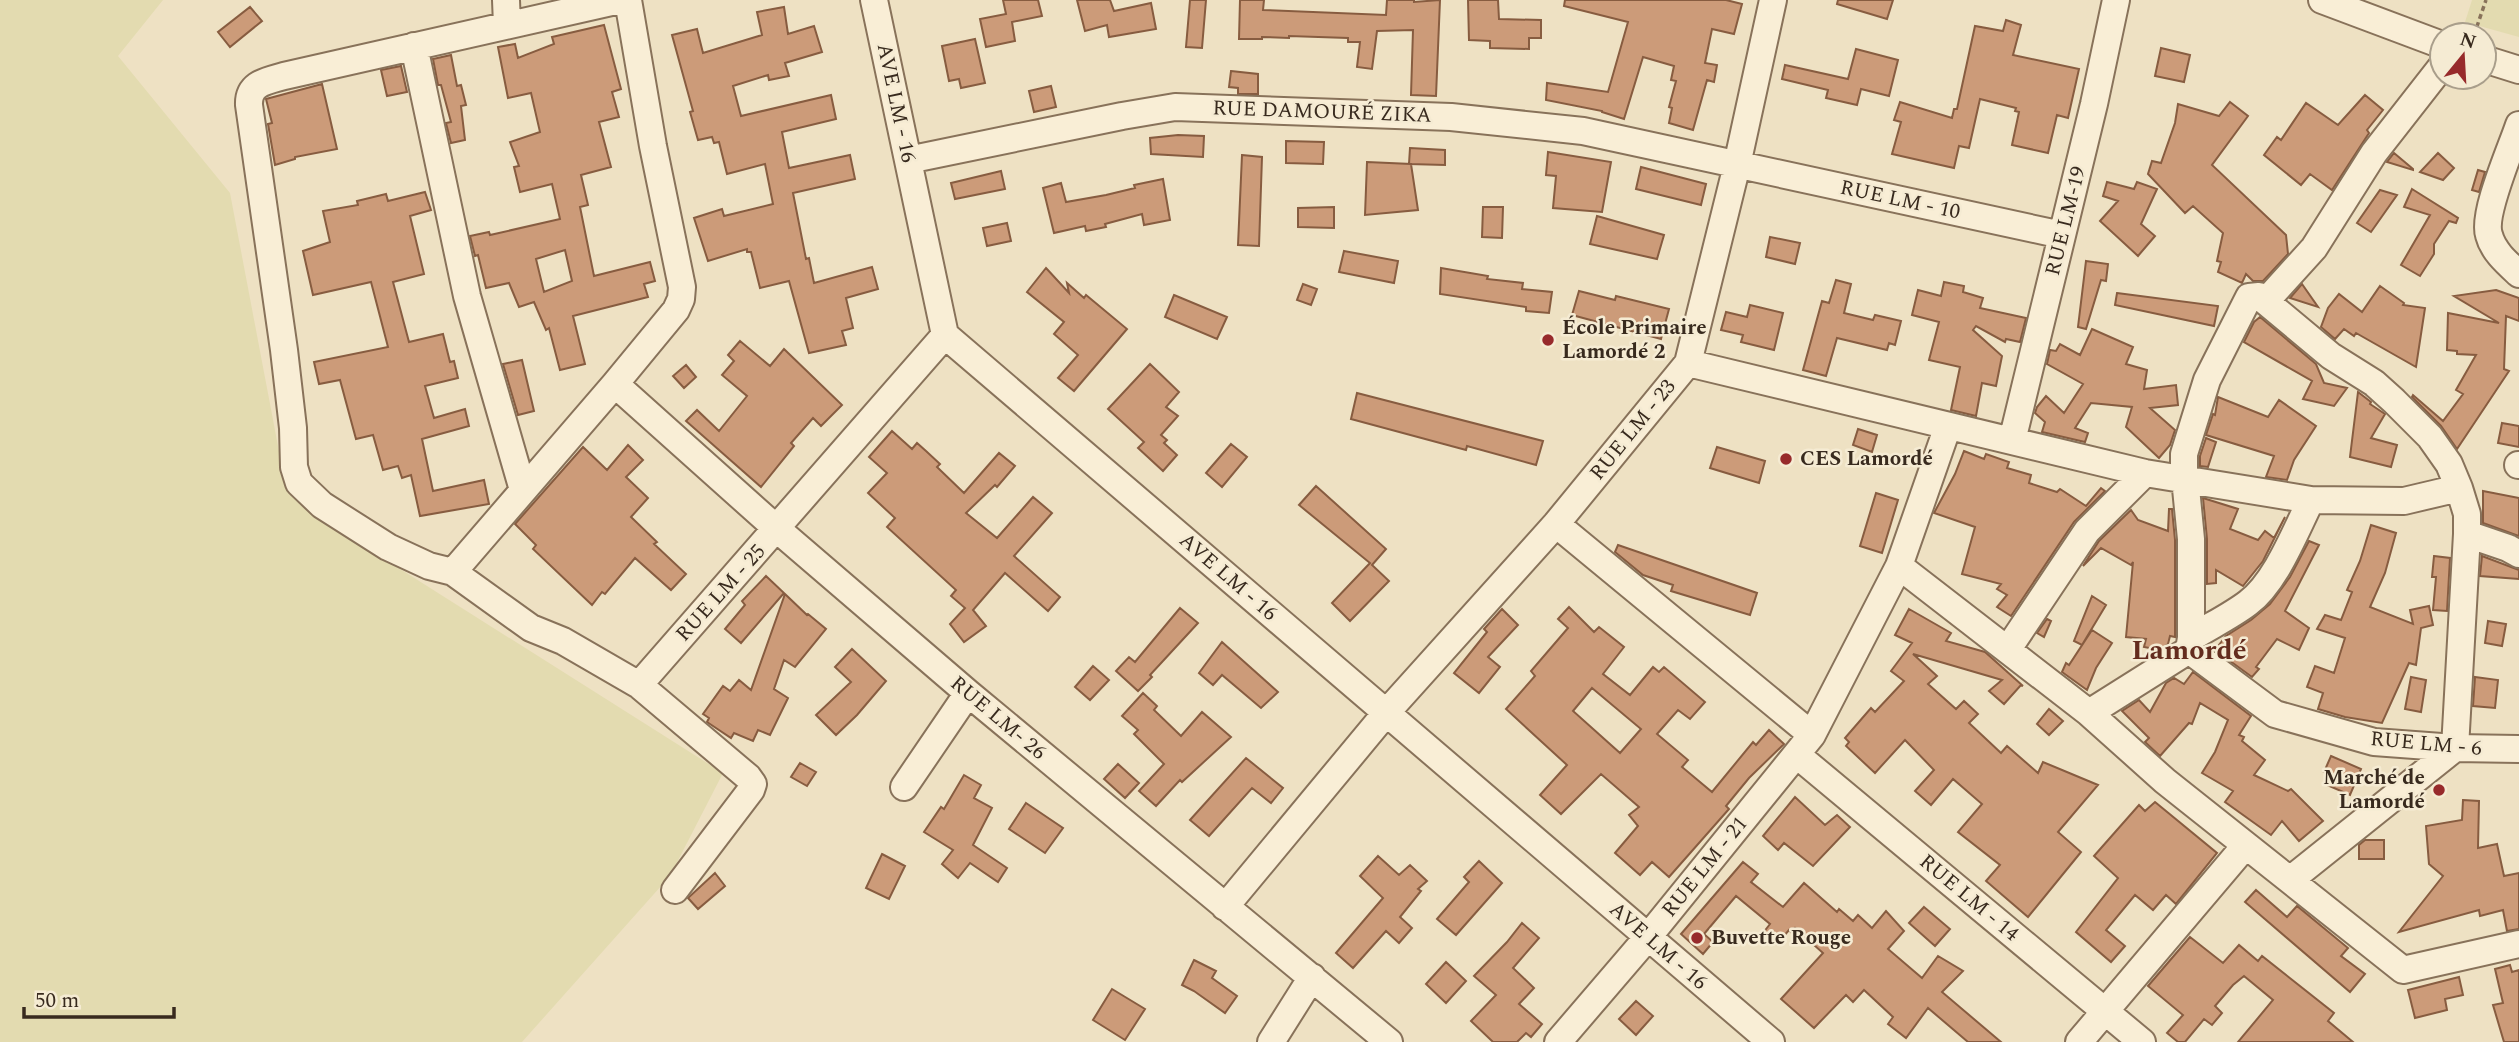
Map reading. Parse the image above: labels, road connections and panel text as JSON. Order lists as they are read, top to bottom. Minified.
{"streets":{"street":["AVE LM - 16","RUE DAMOURÉ ZIKA","RUE LM - 10","RUE LM-19","RUE LM - 23","RUE LM - 25","RUE LM- 26","RUE LM - 6","RUE LM - 21","RUE LM - 14"]},"crossings":[["AVE LM - 16","RUE DAMOURÉ ZIKA"],["AVE LM - 16","RUE LM - 23"],["AVE LM - 16","RUE LM - 25"],["AVE LM - 16","RUE LM - 21"],["RUE DAMOURÉ ZIKA","RUE LM - 10"],["RUE DAMOURÉ ZIKA","RUE LM - 23"],["RUE LM - 10","RUE LM-19"],["RUE LM - 10","RUE LM - 23"],["RUE LM - 23","RUE LM- 26"],["RUE LM - 23","RUE LM - 14"],["RUE LM - 25","RUE LM- 26"],["RUE LM - 21","RUE LM - 14"]],"districts":["Lamordé"],"places":["École Primaire Lamordé 2","CES Lamordé","Marché de Lamordé","Buvette Rouge"],"scale_bar":"50 m","north":"top"}
